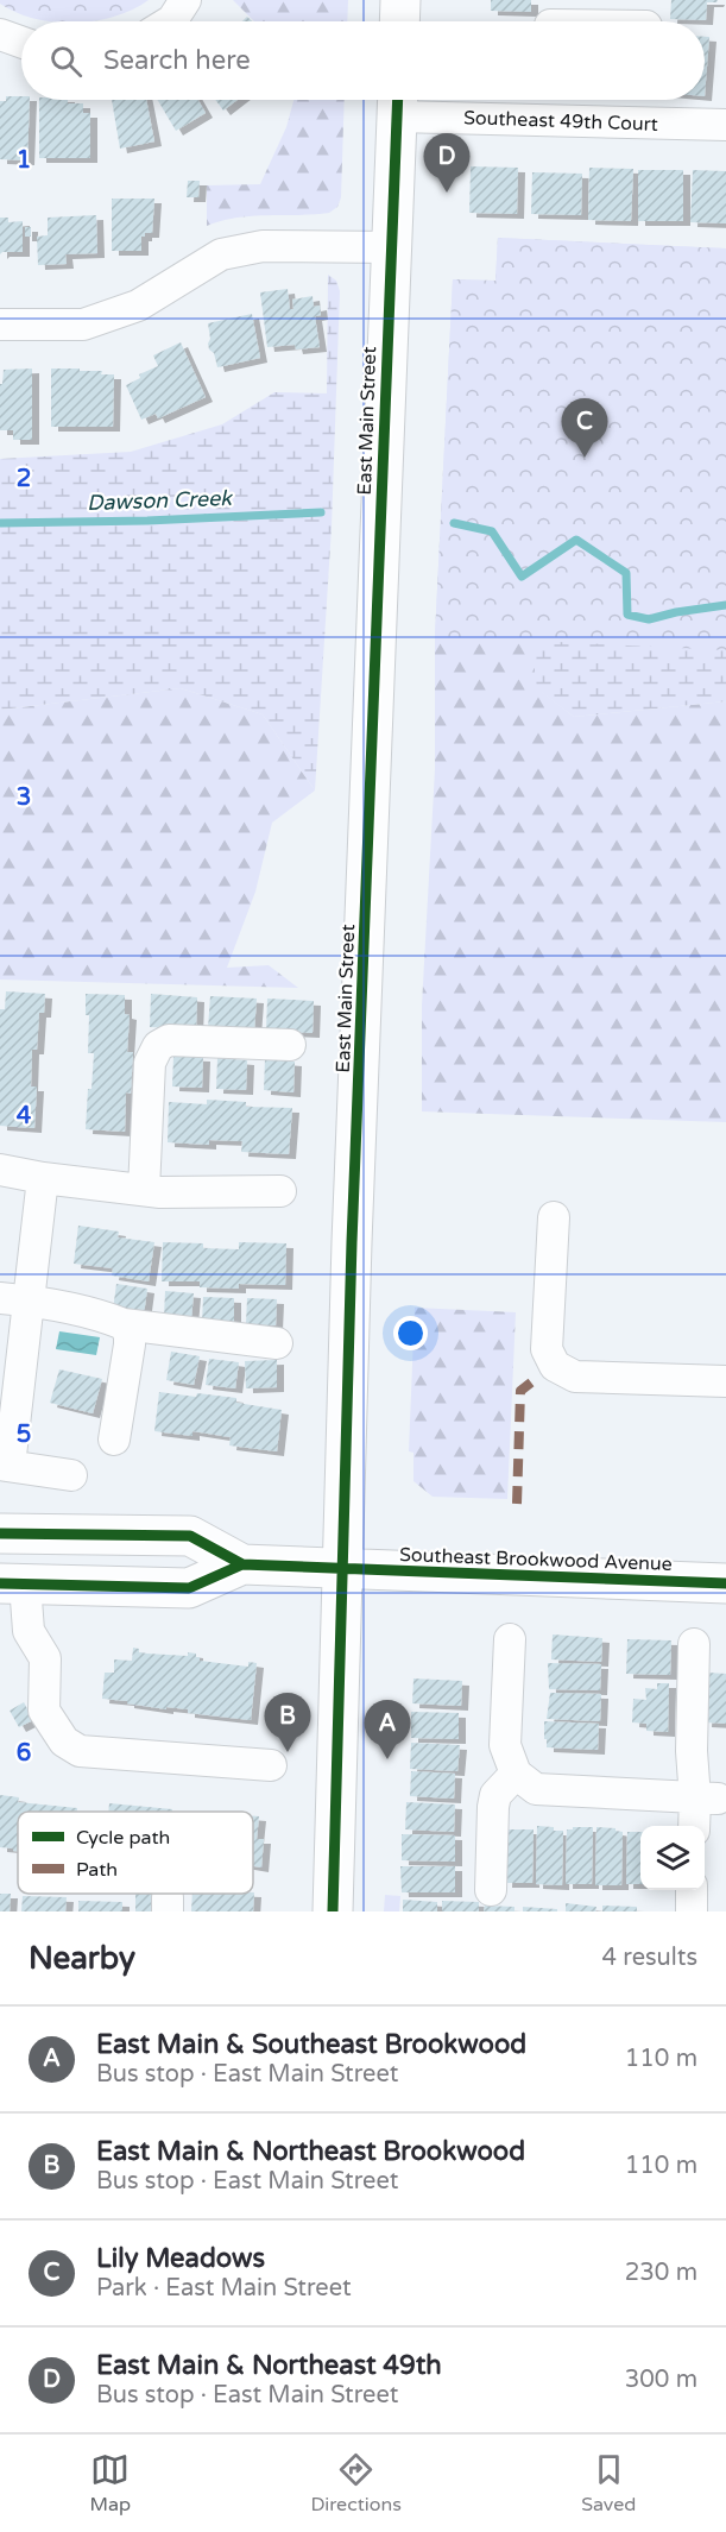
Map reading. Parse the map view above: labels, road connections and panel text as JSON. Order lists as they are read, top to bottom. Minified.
{"streets":{"main road":["East Main Street","Southeast Brookwood Avenue"],"street":["Southeast 49th Court"]},"crossings":[["Southeast 49th Court","East Main Street"],["East Main Street","Southeast Brookwood Avenue"]],"water":["Dawson Creek"],"legend":["Cycle path","Path"],"page":{"search":"Search here","pins":["D","C","B","A"],"heading":["Nearby","4 results"],"list":[{"mark":"A","name":"East Main & Southeast Brookwood","note":"Bus stop · East Main Street","value":"110 m"},{"mark":"B","name":"East Main & Northeast Brookwood","note":"Bus stop · East Main Street","value":"110 m"},{"mark":"C","name":"Lily Meadows","note":"Park · East Main Street","value":"230 m"},{"mark":"D","name":"East Main & Northeast 49th","note":"Bus stop · East Main Street","value":"300 m"}],"nav":["Map","Directions","Saved"]},"grid":{"rows":["1","2","3","4","5","6"]}}
